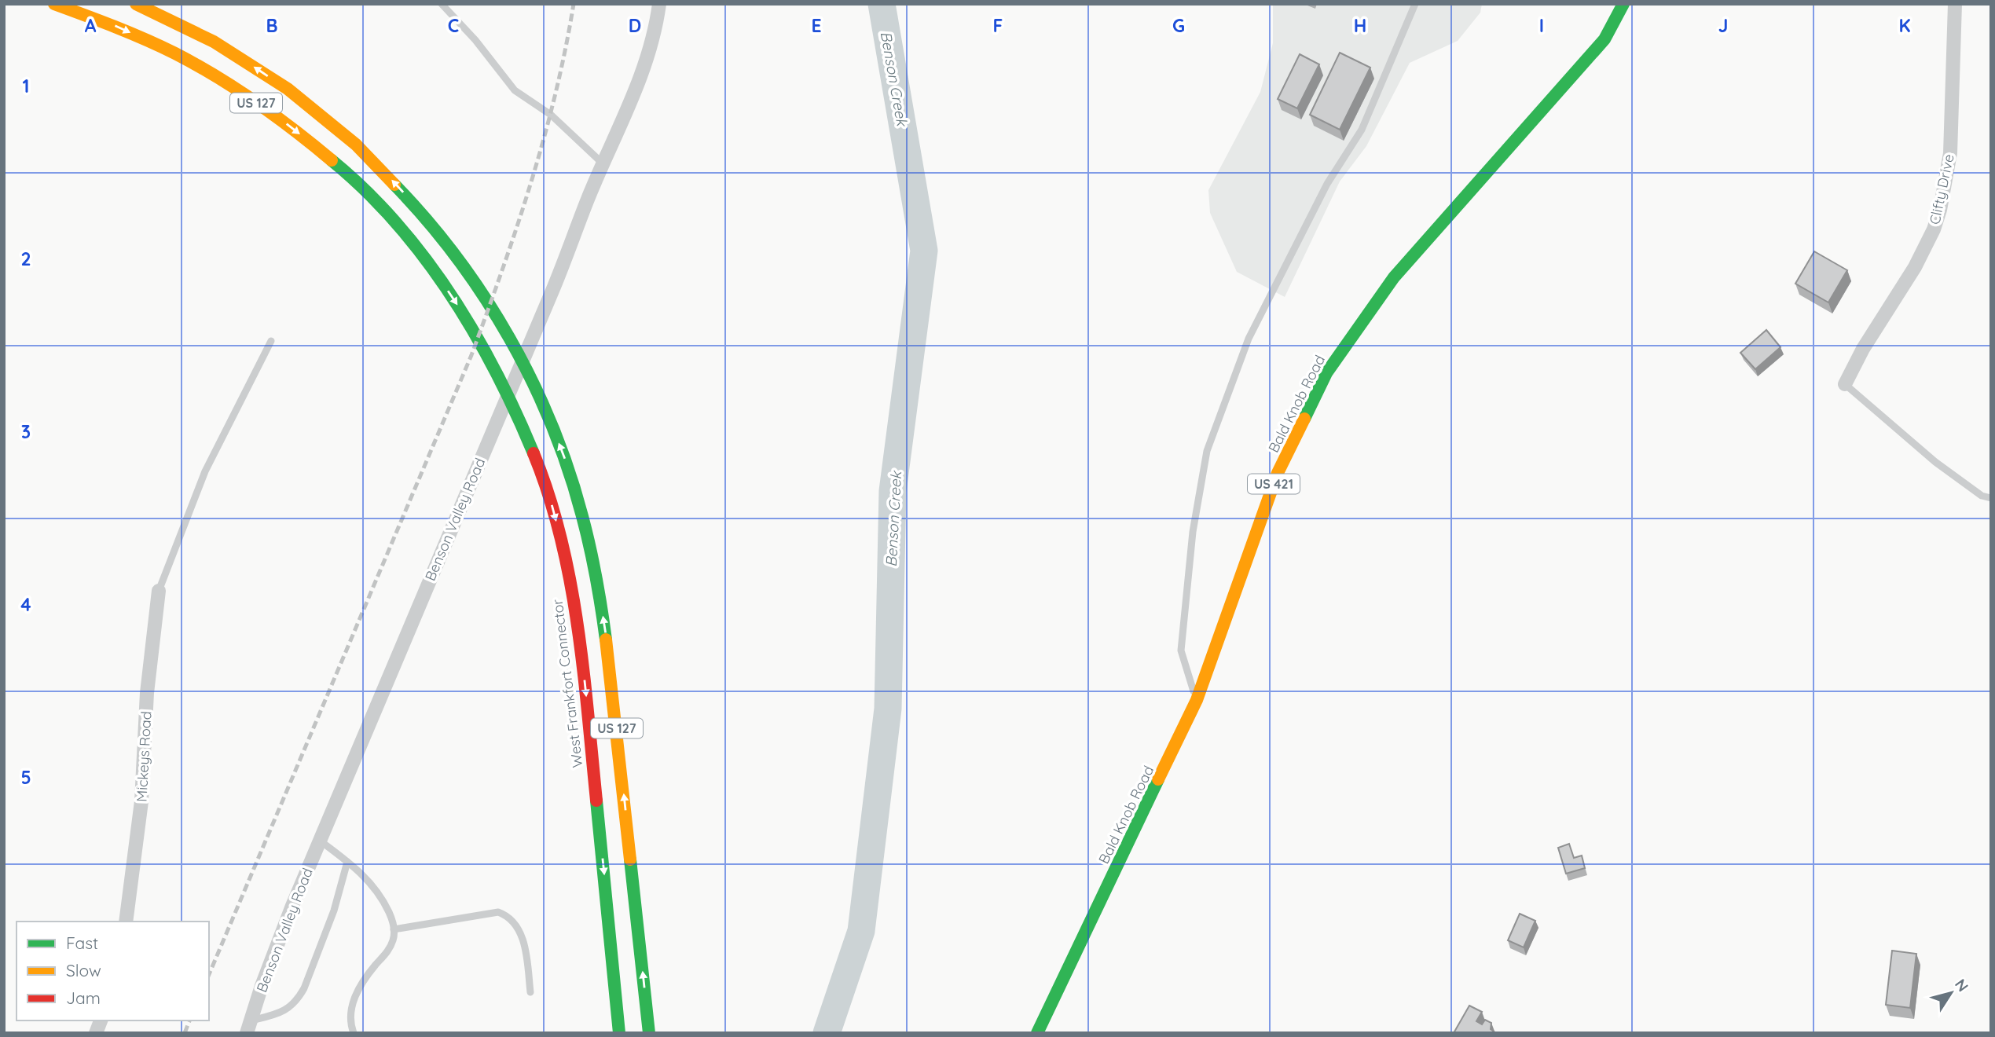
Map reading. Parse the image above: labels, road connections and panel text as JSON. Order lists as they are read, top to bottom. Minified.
{"streets":{"main road":["US 127","Bald Knob Road","US 421","West Frankfort Connector"],"street":["Clifty Drive","Benson Valley Road","Mickeys Road"]},"water":["Benson Creek"],"legend":["Fast","Slow","Jam"],"north":"top right","grid":{"columns":["A","B","C","D","E","F","G","H","I","J","K"],"rows":["1","2","3","4","5"]}}
